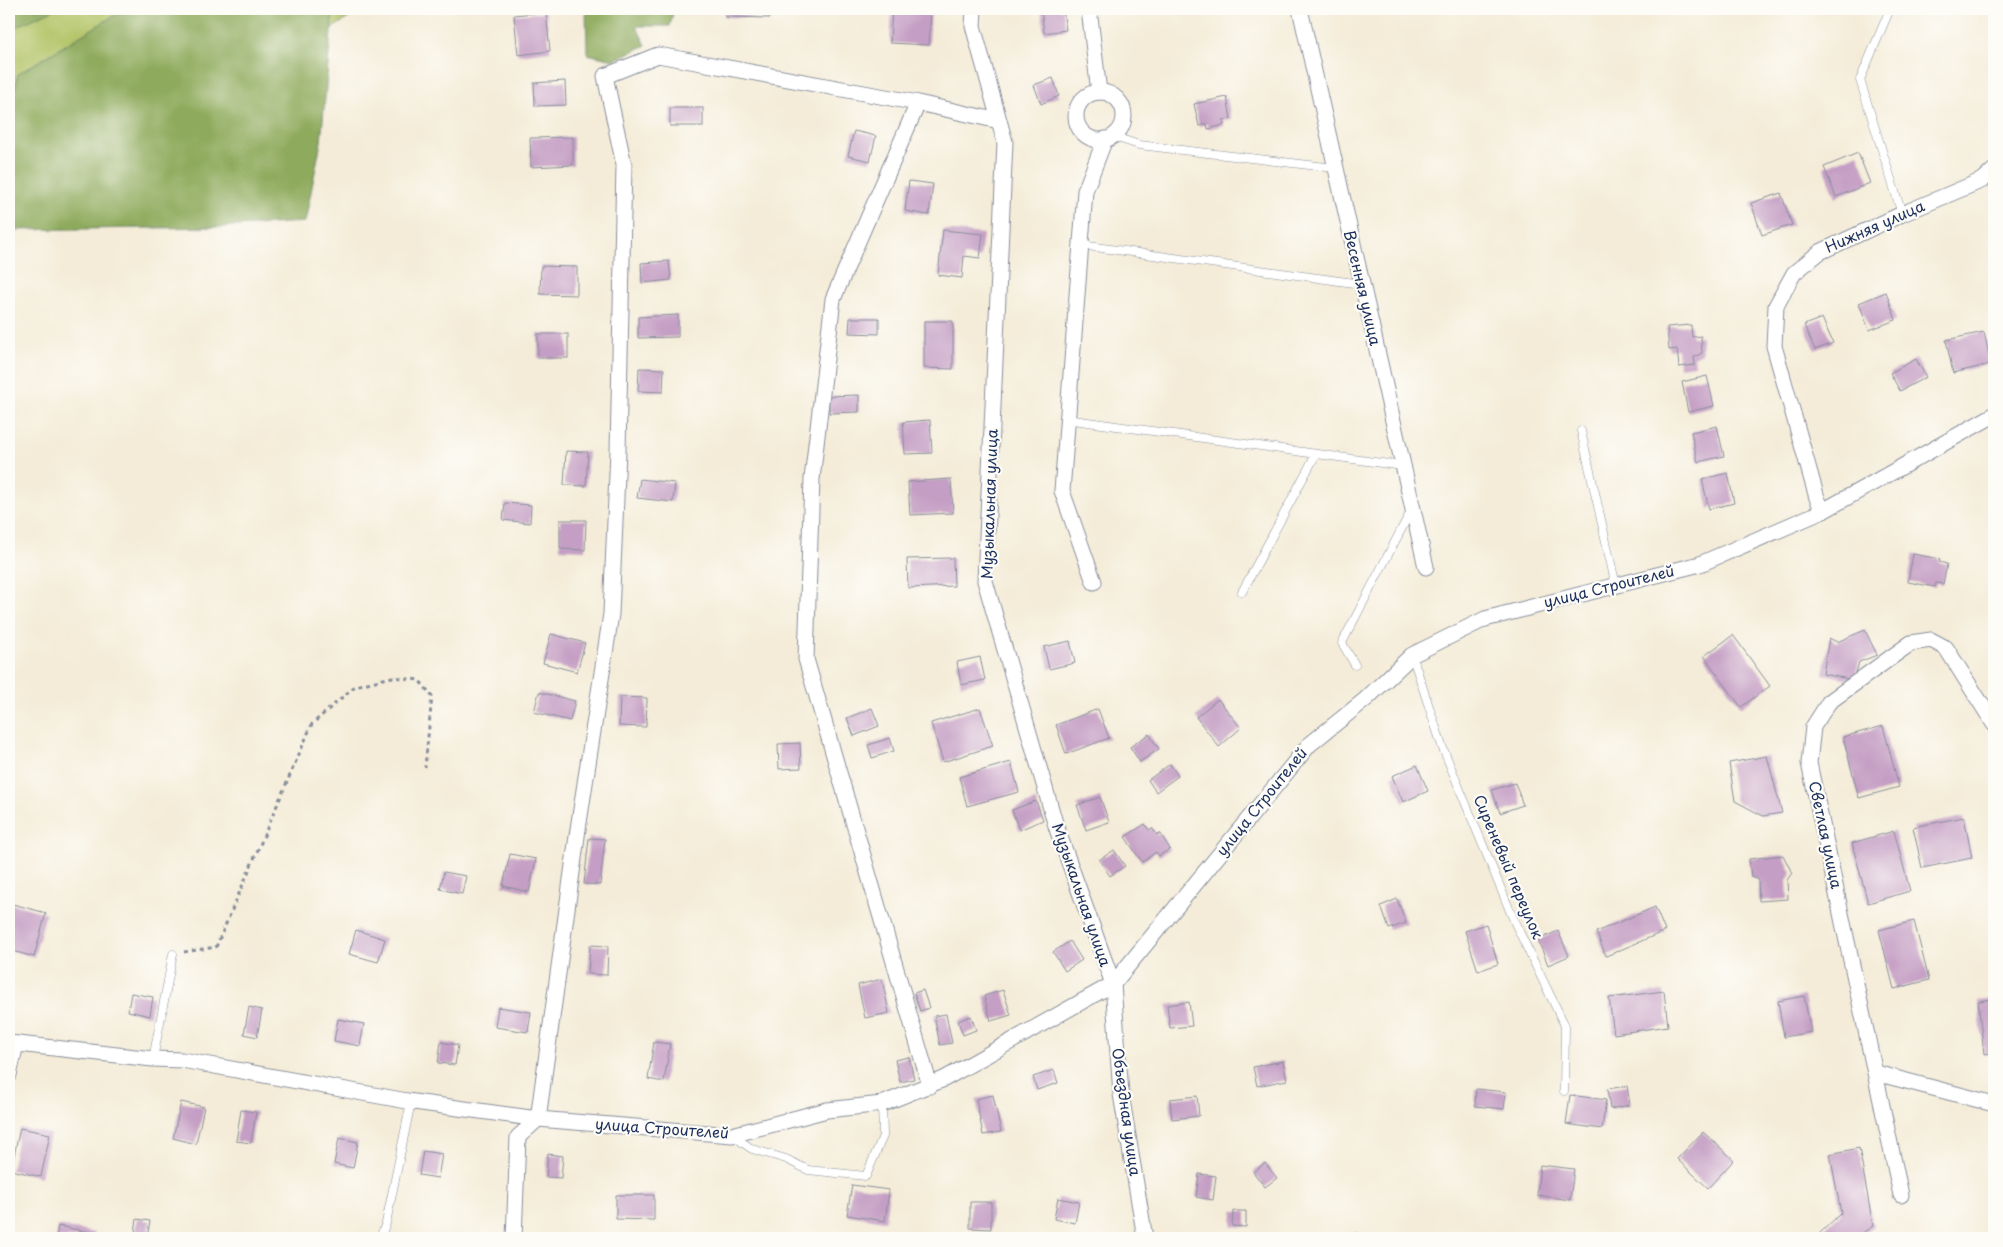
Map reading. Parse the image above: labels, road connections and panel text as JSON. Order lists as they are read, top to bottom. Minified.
{"streets":{"street":["Нижняя улица","Весенняя улица","Музыкальная улица","улица Строителей","Светлая улица","Объездная улица"],"lane":["Сиреневый переулок"]},"crossings":[["Нижняя улица","улица Строителей"],["Музыкальная улица","улица Строителей"],["Музыкальная улица","Объездная улица"],["улица Строителей","Сиреневый переулок"],["улица Строителей","Объездная улица"]]}
